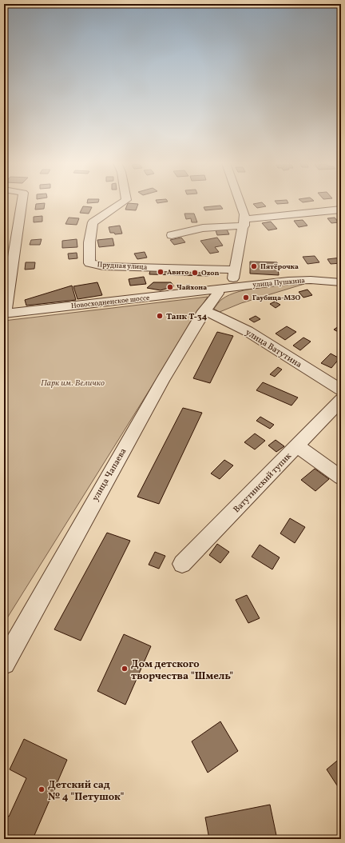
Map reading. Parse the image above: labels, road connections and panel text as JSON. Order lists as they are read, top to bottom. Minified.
{"streets":{"street":["Прудная улица","улица Пушкина","Новосходненское шоссе","улица Ватутина","улица Чапаева","Ватутинский тупик"]},"crossings":[["улица Пушкина","Новосходненское шоссе"],["улица Пушкина","улица Чапаева"],["Новосходненское шоссе","улица Чапаева"],["улица Ватутина","улица Чапаева"]],"parks":["Парк им. Величко"],"places":["Пятёрочка","Авито","Ozon","Чайхона","Гаубица-МЗО","Танк Т-34","Дом детского творчества \"Шмель\"","Детский сад № 4 \"Петушок\""]}
